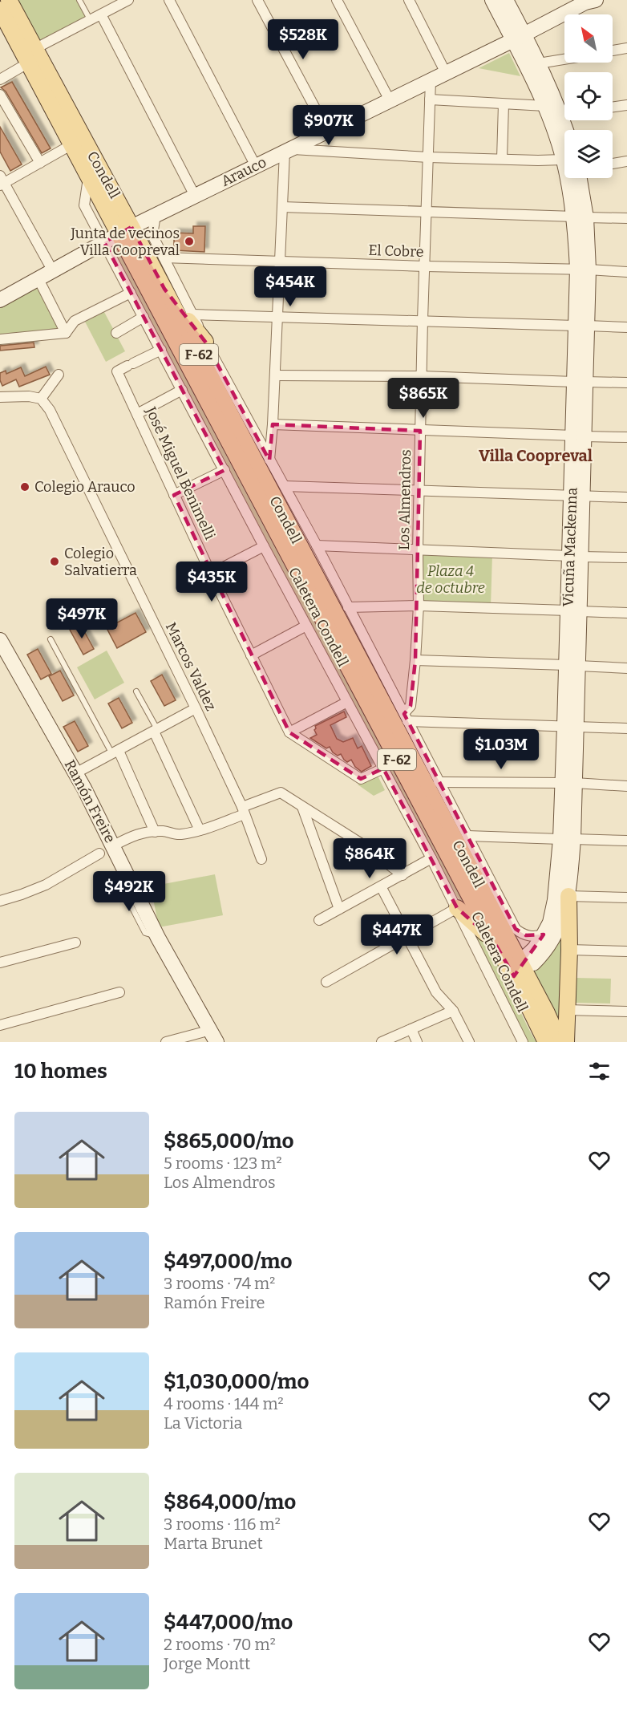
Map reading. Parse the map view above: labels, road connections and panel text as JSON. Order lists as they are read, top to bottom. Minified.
{"streets":{"main road":["Arauco","Condell","F-62","Vicuña Mackenna","Ramón Freire"],"street":["El Cobre","José Miguel Benimelli","Los Almendros","Caletera Condell","Marcos Valdez"]},"crossings":[["Arauco","Condell"],["Arauco","Los Almendros"],["Arauco","Vicuña Mackenna"],["Arauco","Caletera Condell"],["Condell","Vicuña Mackenna"],["Condell","Caletera Condell"],["El Cobre","Los Almendros"],["El Cobre","Vicuña Mackenna"],["El Cobre","Caletera Condell"],["José Miguel Benimelli","Caletera Condell"],["Los Almendros","Caletera Condell"],["Vicuña Mackenna","Caletera Condell"]],"districts":["Villa Coopreval"],"parks":["Plaza 4 de octubre"],"places":["Junta de vecinos Villa Coopreval","Colegio Arauco","Colegio Salvatierra"],"north":"top left","page":{"price":["$528K","$907K","$454K","$865K","$435K","$497K","$1.03M","$864K","$492K","$447K"],"heading":"10 homes","list":[{"name":"$865,000/mo","note":"5 rooms · 123 m² · Los Almendros"},{"name":"$497,000/mo","note":"3 rooms · 74 m² · Ramón Freire"},{"name":"$1,030,000/mo","note":"4 rooms · 144 m² · La Victoria"},{"name":"$864,000/mo","note":"3 rooms · 116 m² · Marta Brunet"},{"name":"$447,000/mo","note":"2 rooms · 70 m² · Jorge Montt"}]}}
